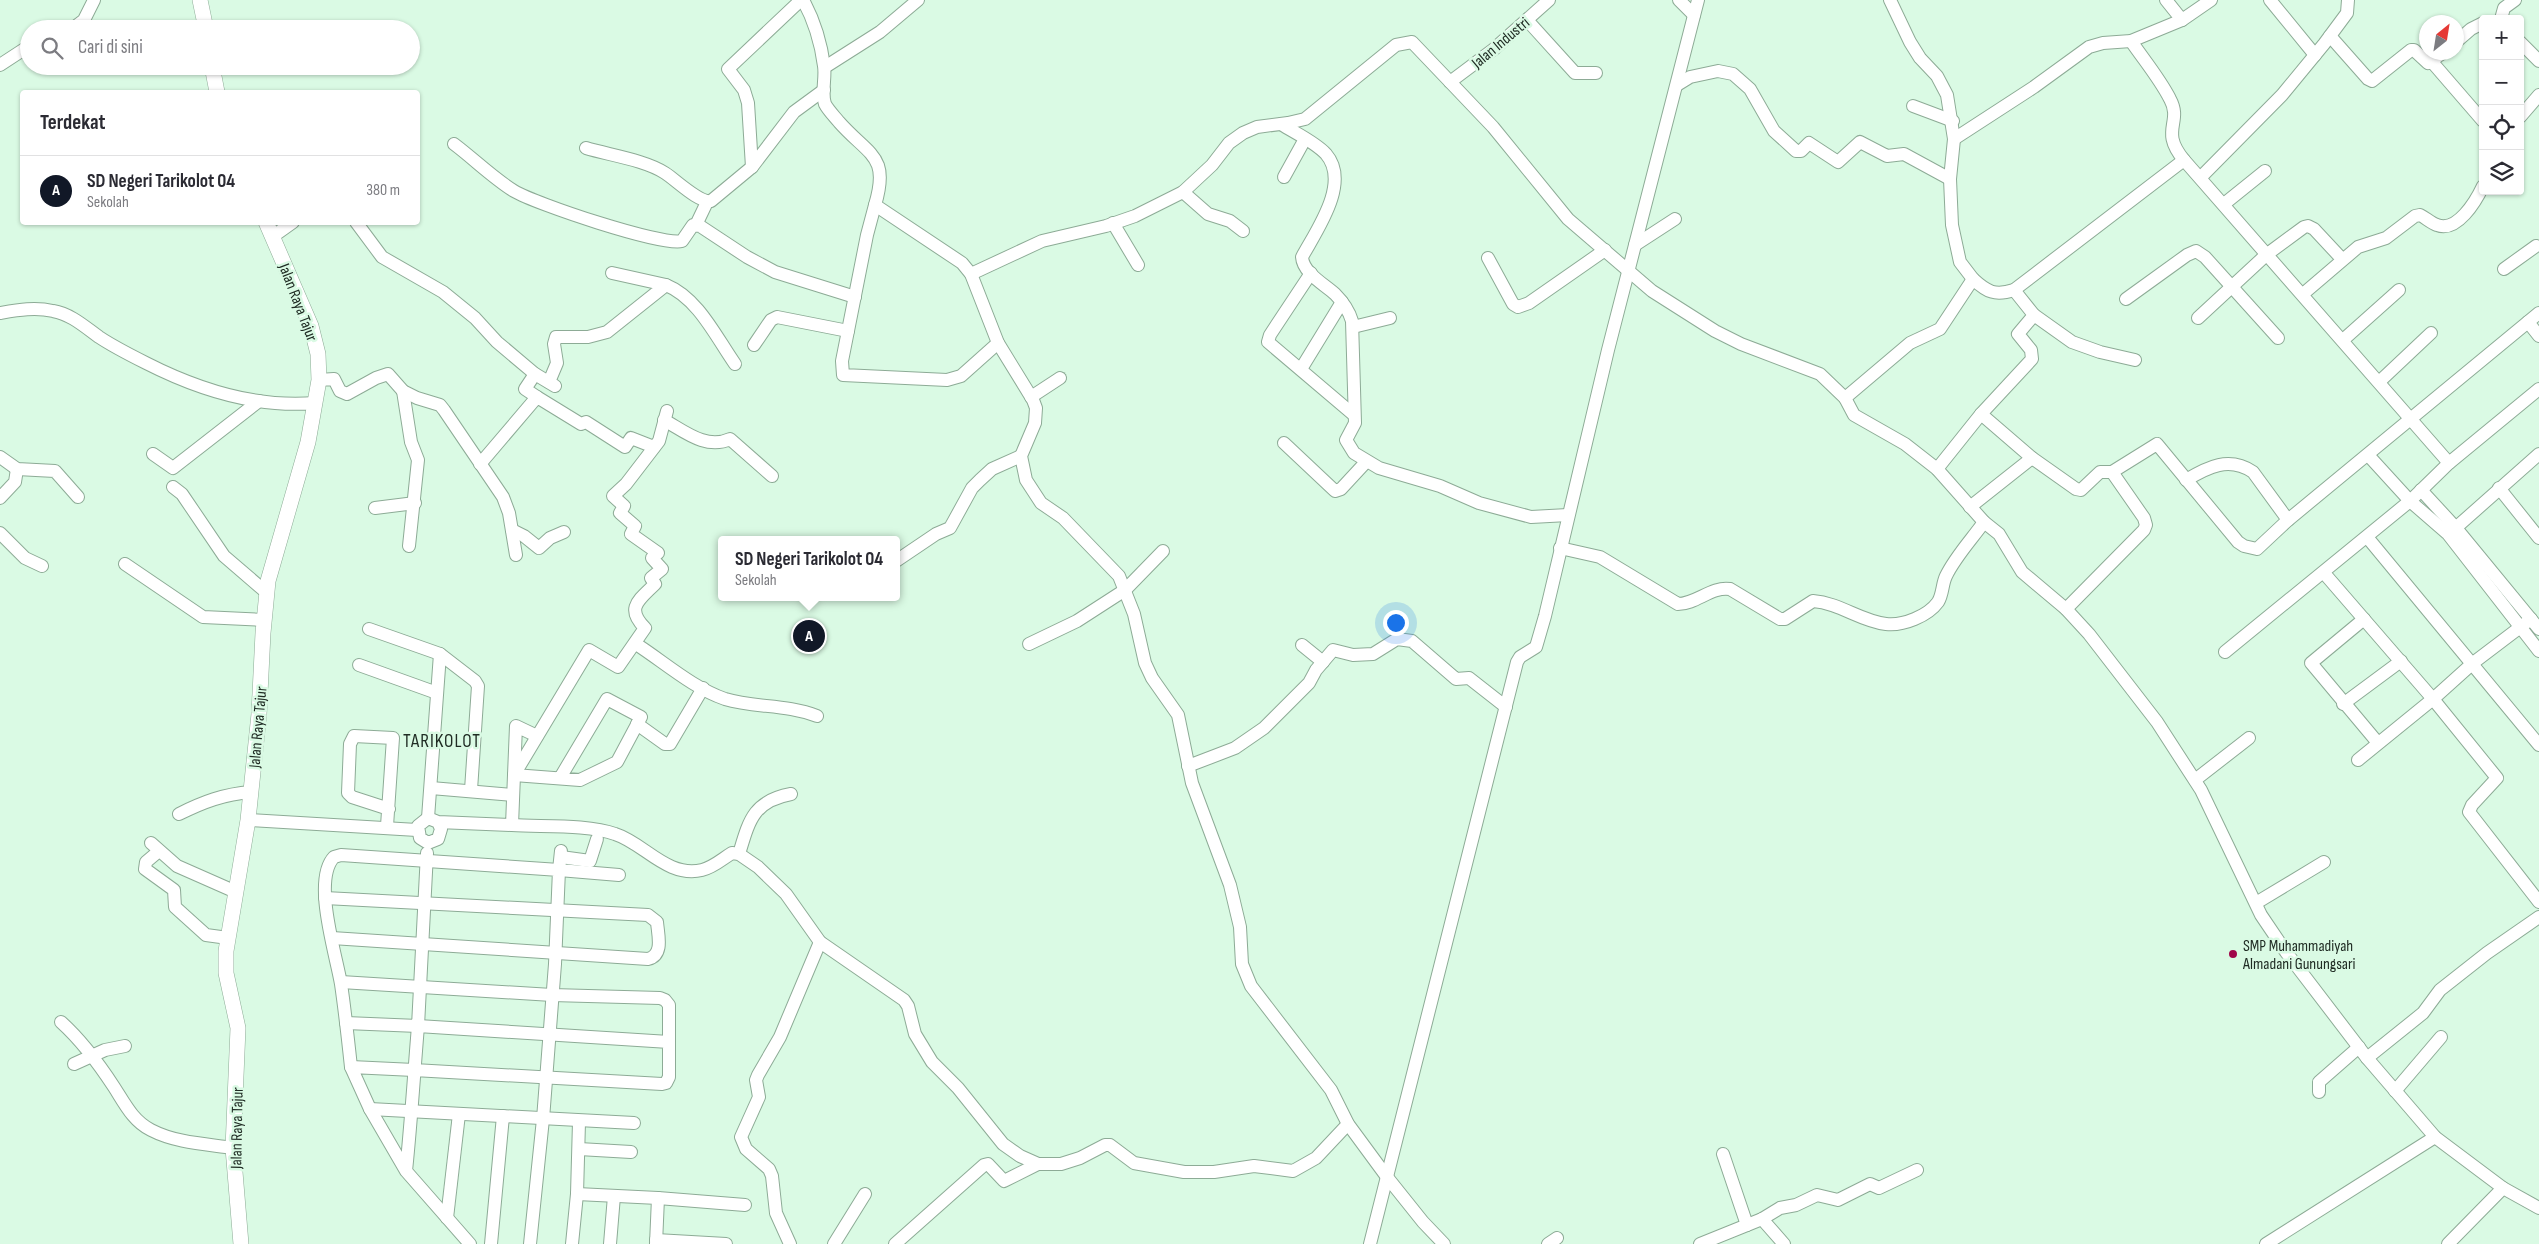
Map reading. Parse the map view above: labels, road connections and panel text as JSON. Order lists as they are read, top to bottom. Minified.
{"streets":{"main road":["Jalan Raya Tajur"],"street":["Jalan Industri"]},"districts":["TARIKOLOT"],"places":["SMP Muhammadiyah Almadani Gunungsari"],"north":"top right","page":{"map_buttons":["+","−"],"search":"Cari di sini","heading":"Terdekat","list":[{"mark":"A","name":"SD Negeri Tarikolot 04","note":"Sekolah","value":"380 m"}],"popup":["SD Negeri Tarikolot 04","Sekolah"],"pins":"A"}}
